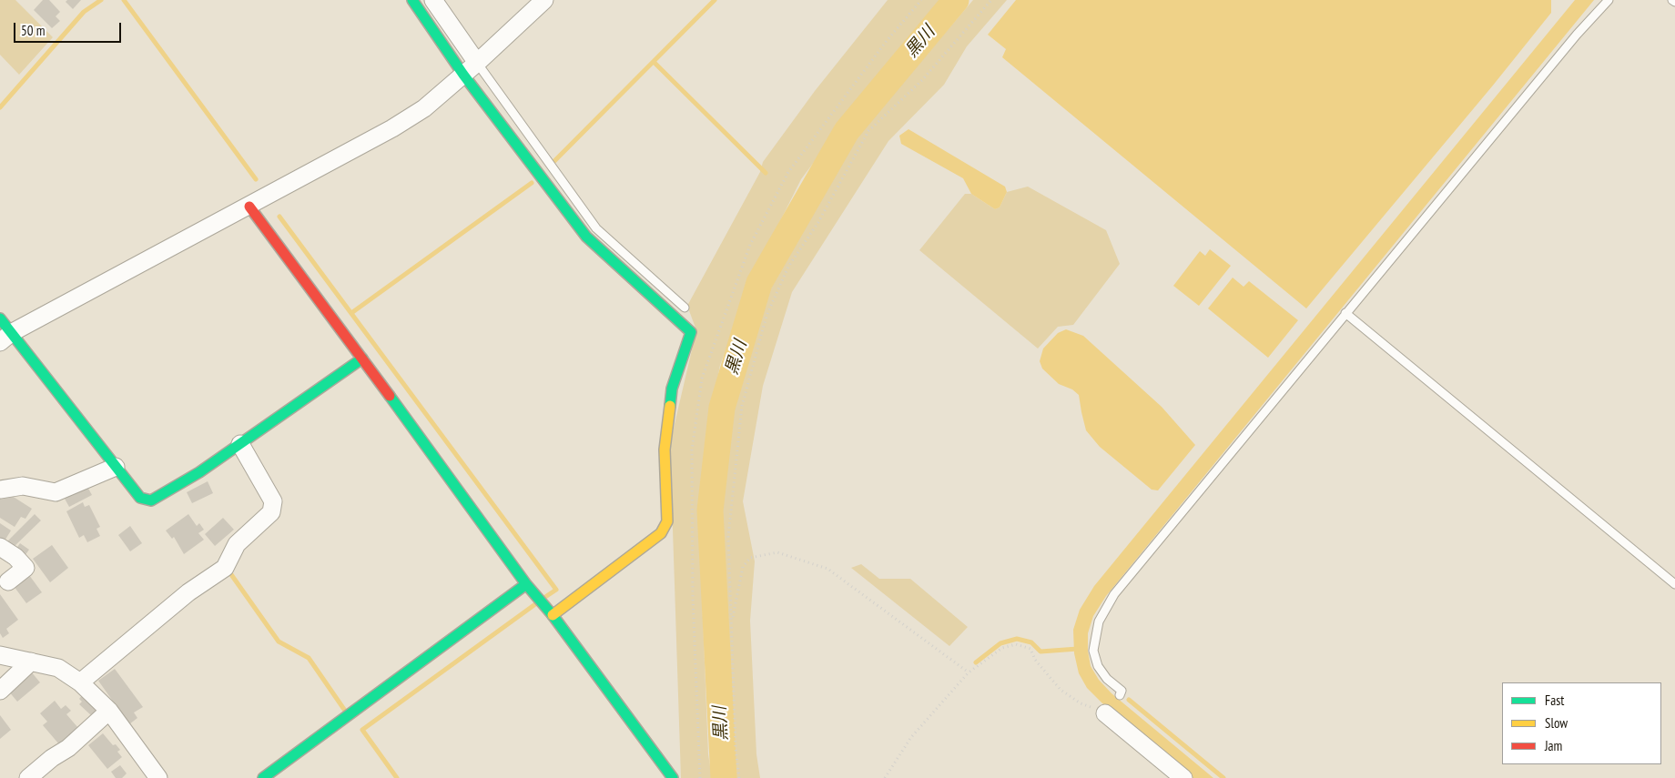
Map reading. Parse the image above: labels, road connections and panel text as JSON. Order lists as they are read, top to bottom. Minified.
{"water":["黒川"],"legend":["Fast","Slow","Jam"],"scale_bar":"50 m"}
